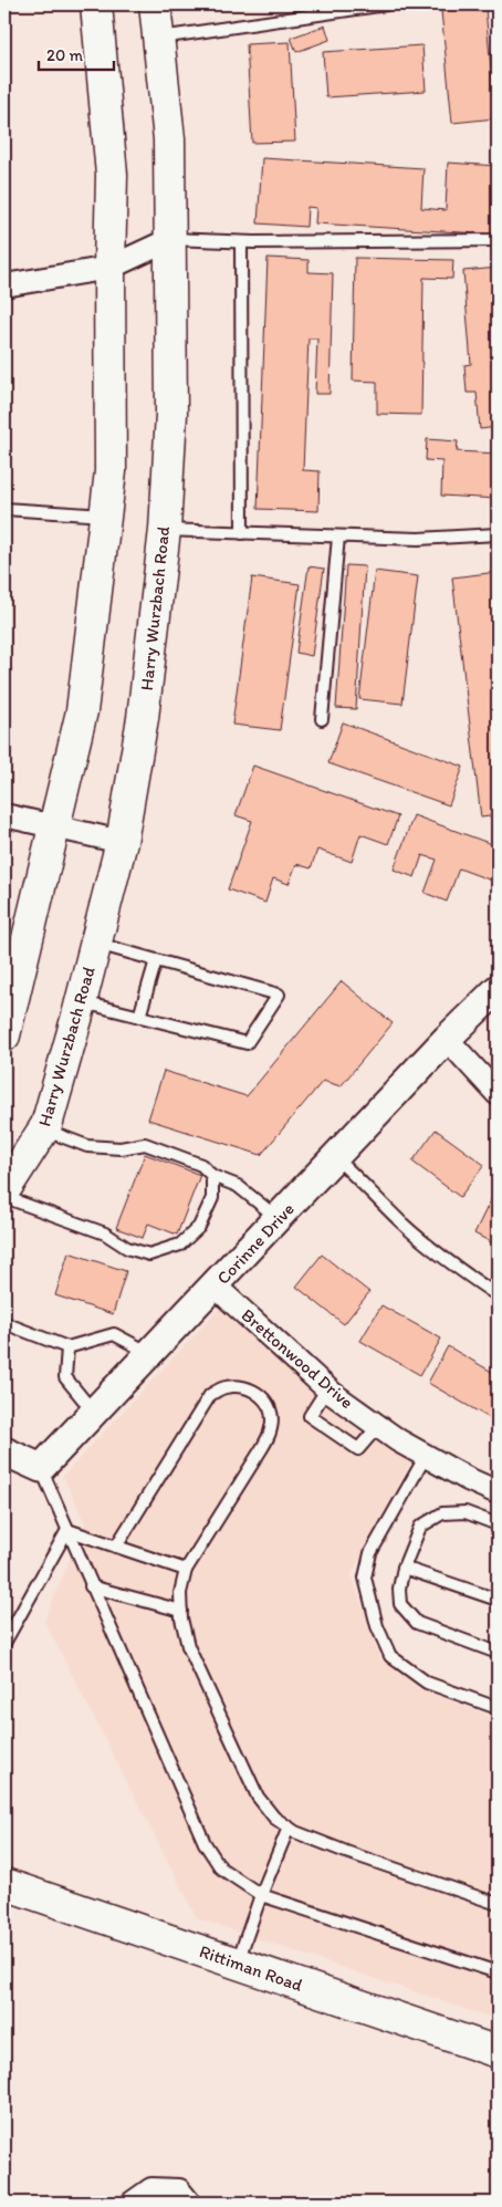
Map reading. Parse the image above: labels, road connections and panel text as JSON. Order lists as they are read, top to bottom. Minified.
{"streets":{"main road":["Harry Wurzbach Road","Rittiman Road"],"street":["Corinne Drive","Brettonwood Drive"]},"crossings":[["Corinne Drive","Brettonwood Drive"]],"scale_bar":"20 m"}
